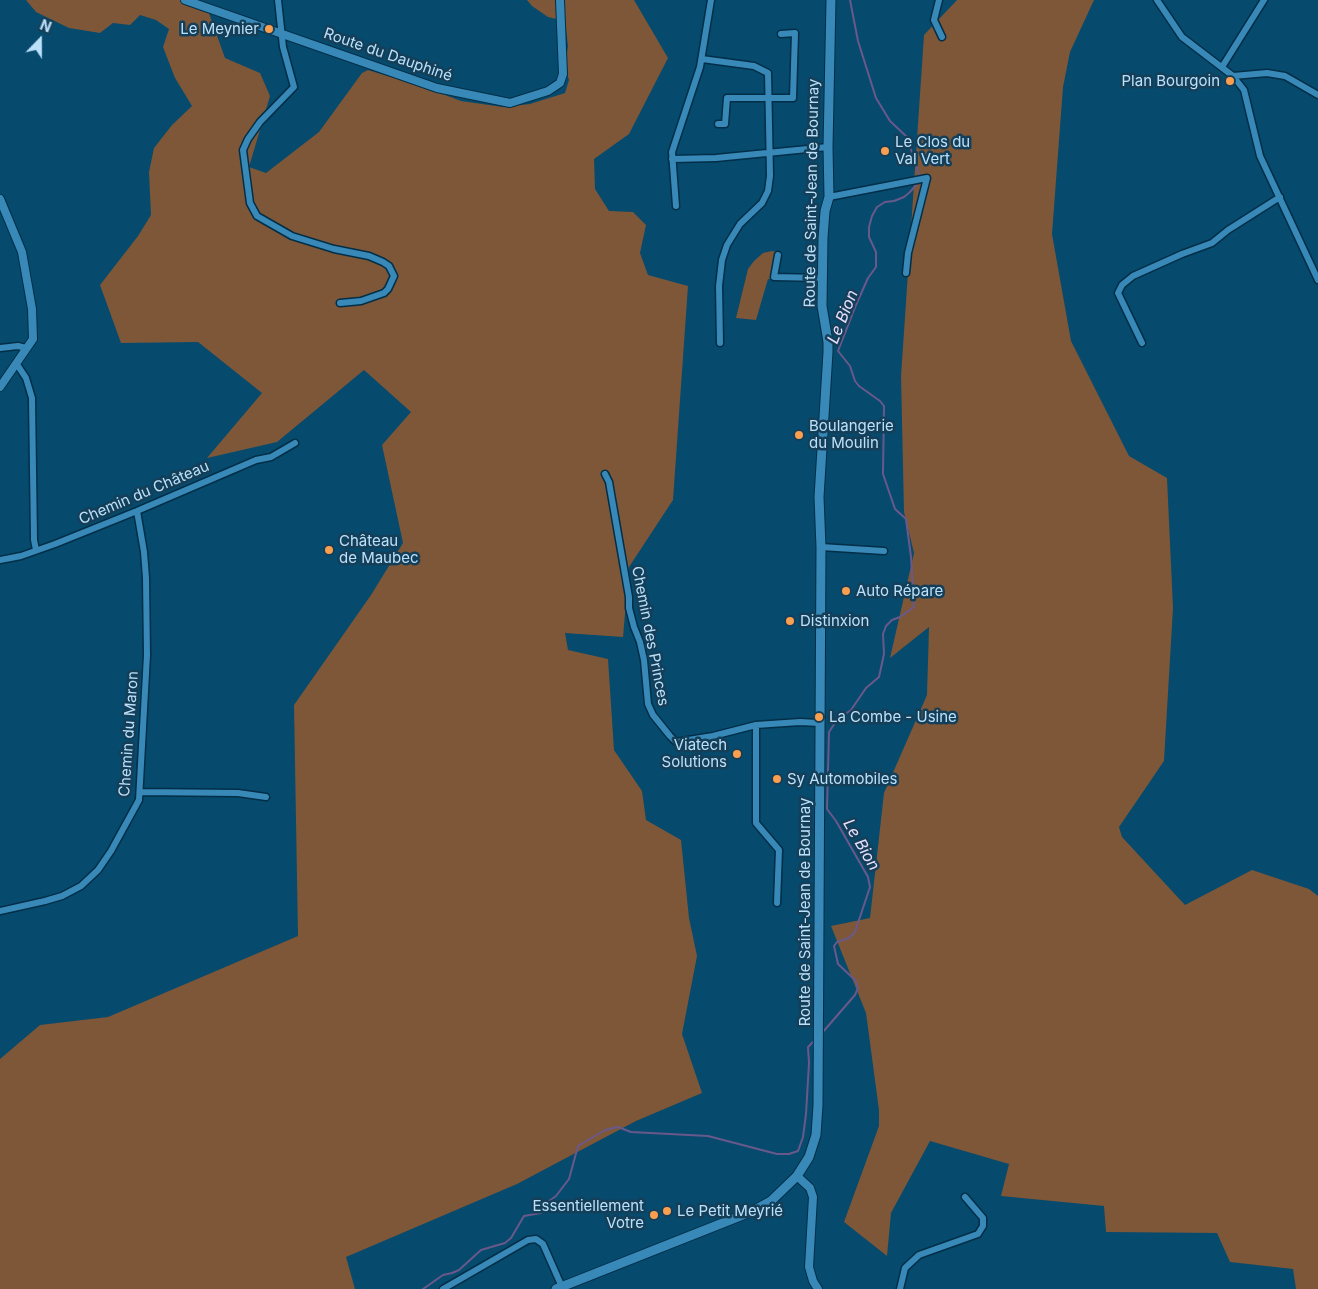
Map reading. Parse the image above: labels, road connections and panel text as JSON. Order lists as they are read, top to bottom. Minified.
{"streets":{"main road":["Route de Saint-Jean de Bournay"],"street":["Route du Dauphiné","Chemin du Château","Chemin des Princes","Chemin du Maron"]},"crossings":[["Route de Saint-Jean de Bournay","Chemin des Princes"],["Chemin du Château","Chemin du Maron"]],"water":["Le Bion"],"places":["Le Meynier","Plan Bourgoin","Le Clos du Val Vert","Boulangerie du Moulin","Château de Maubec","Auto Répare","Distinxion","La Combe - Usine","Viatech Solutions","Sy Automobiles","Le Petit Meyrié","Essentiellement Votre"],"north":"top"}
